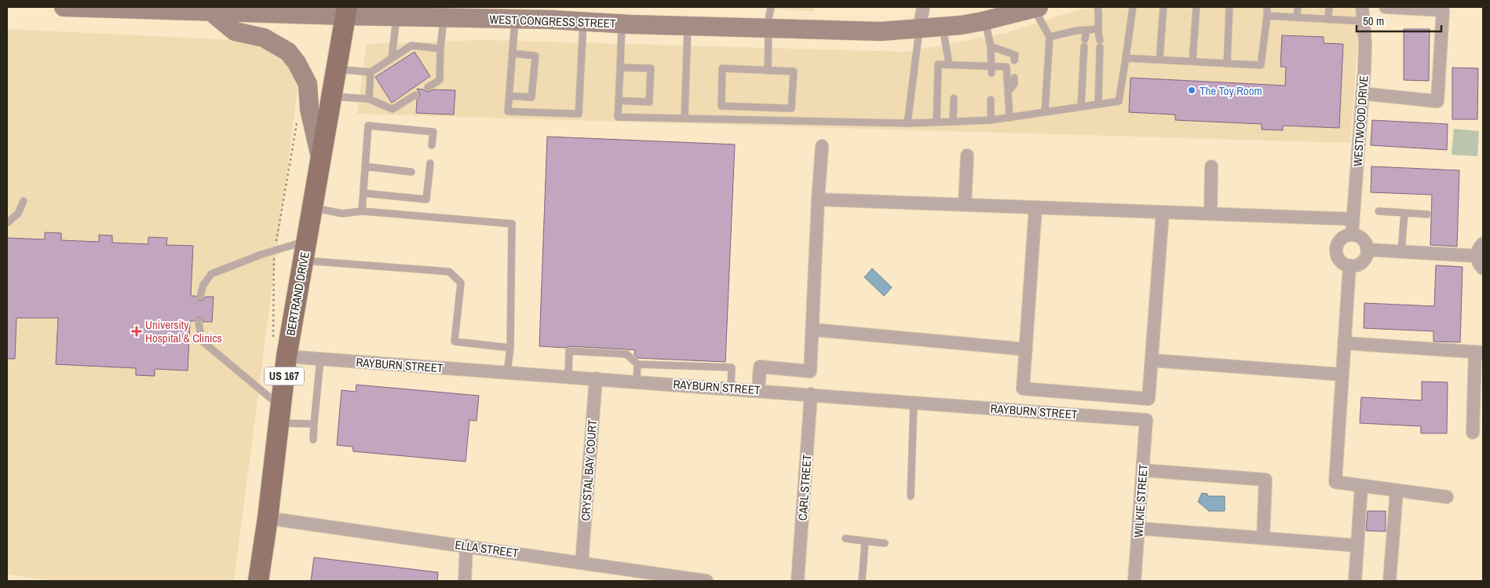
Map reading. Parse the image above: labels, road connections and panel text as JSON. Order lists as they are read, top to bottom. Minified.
{"streets":{"main road":["WEST CONGRESS STREET","BERTRAND DRIVE","US 167"],"street":["WESTWOOD DRIVE","RAYBURN STREET","CRYSTAL BAY COURT","CARL STREET","WILKIE STREET","ELLA STREET"]},"crossings":[["WEST CONGRESS STREET","BERTRAND DRIVE"],["BERTRAND DRIVE","RAYBURN STREET"],["BERTRAND DRIVE","ELLA STREET"],["RAYBURN STREET","CRYSTAL BAY COURT"],["RAYBURN STREET","CARL STREET"],["RAYBURN STREET","WILKIE STREET"],["CRYSTAL BAY COURT","ELLA STREET"]],"places":{"other":["The Toy Room"],"health":["University Hospital & Clinics"]},"scale_bar":"50 m"}
